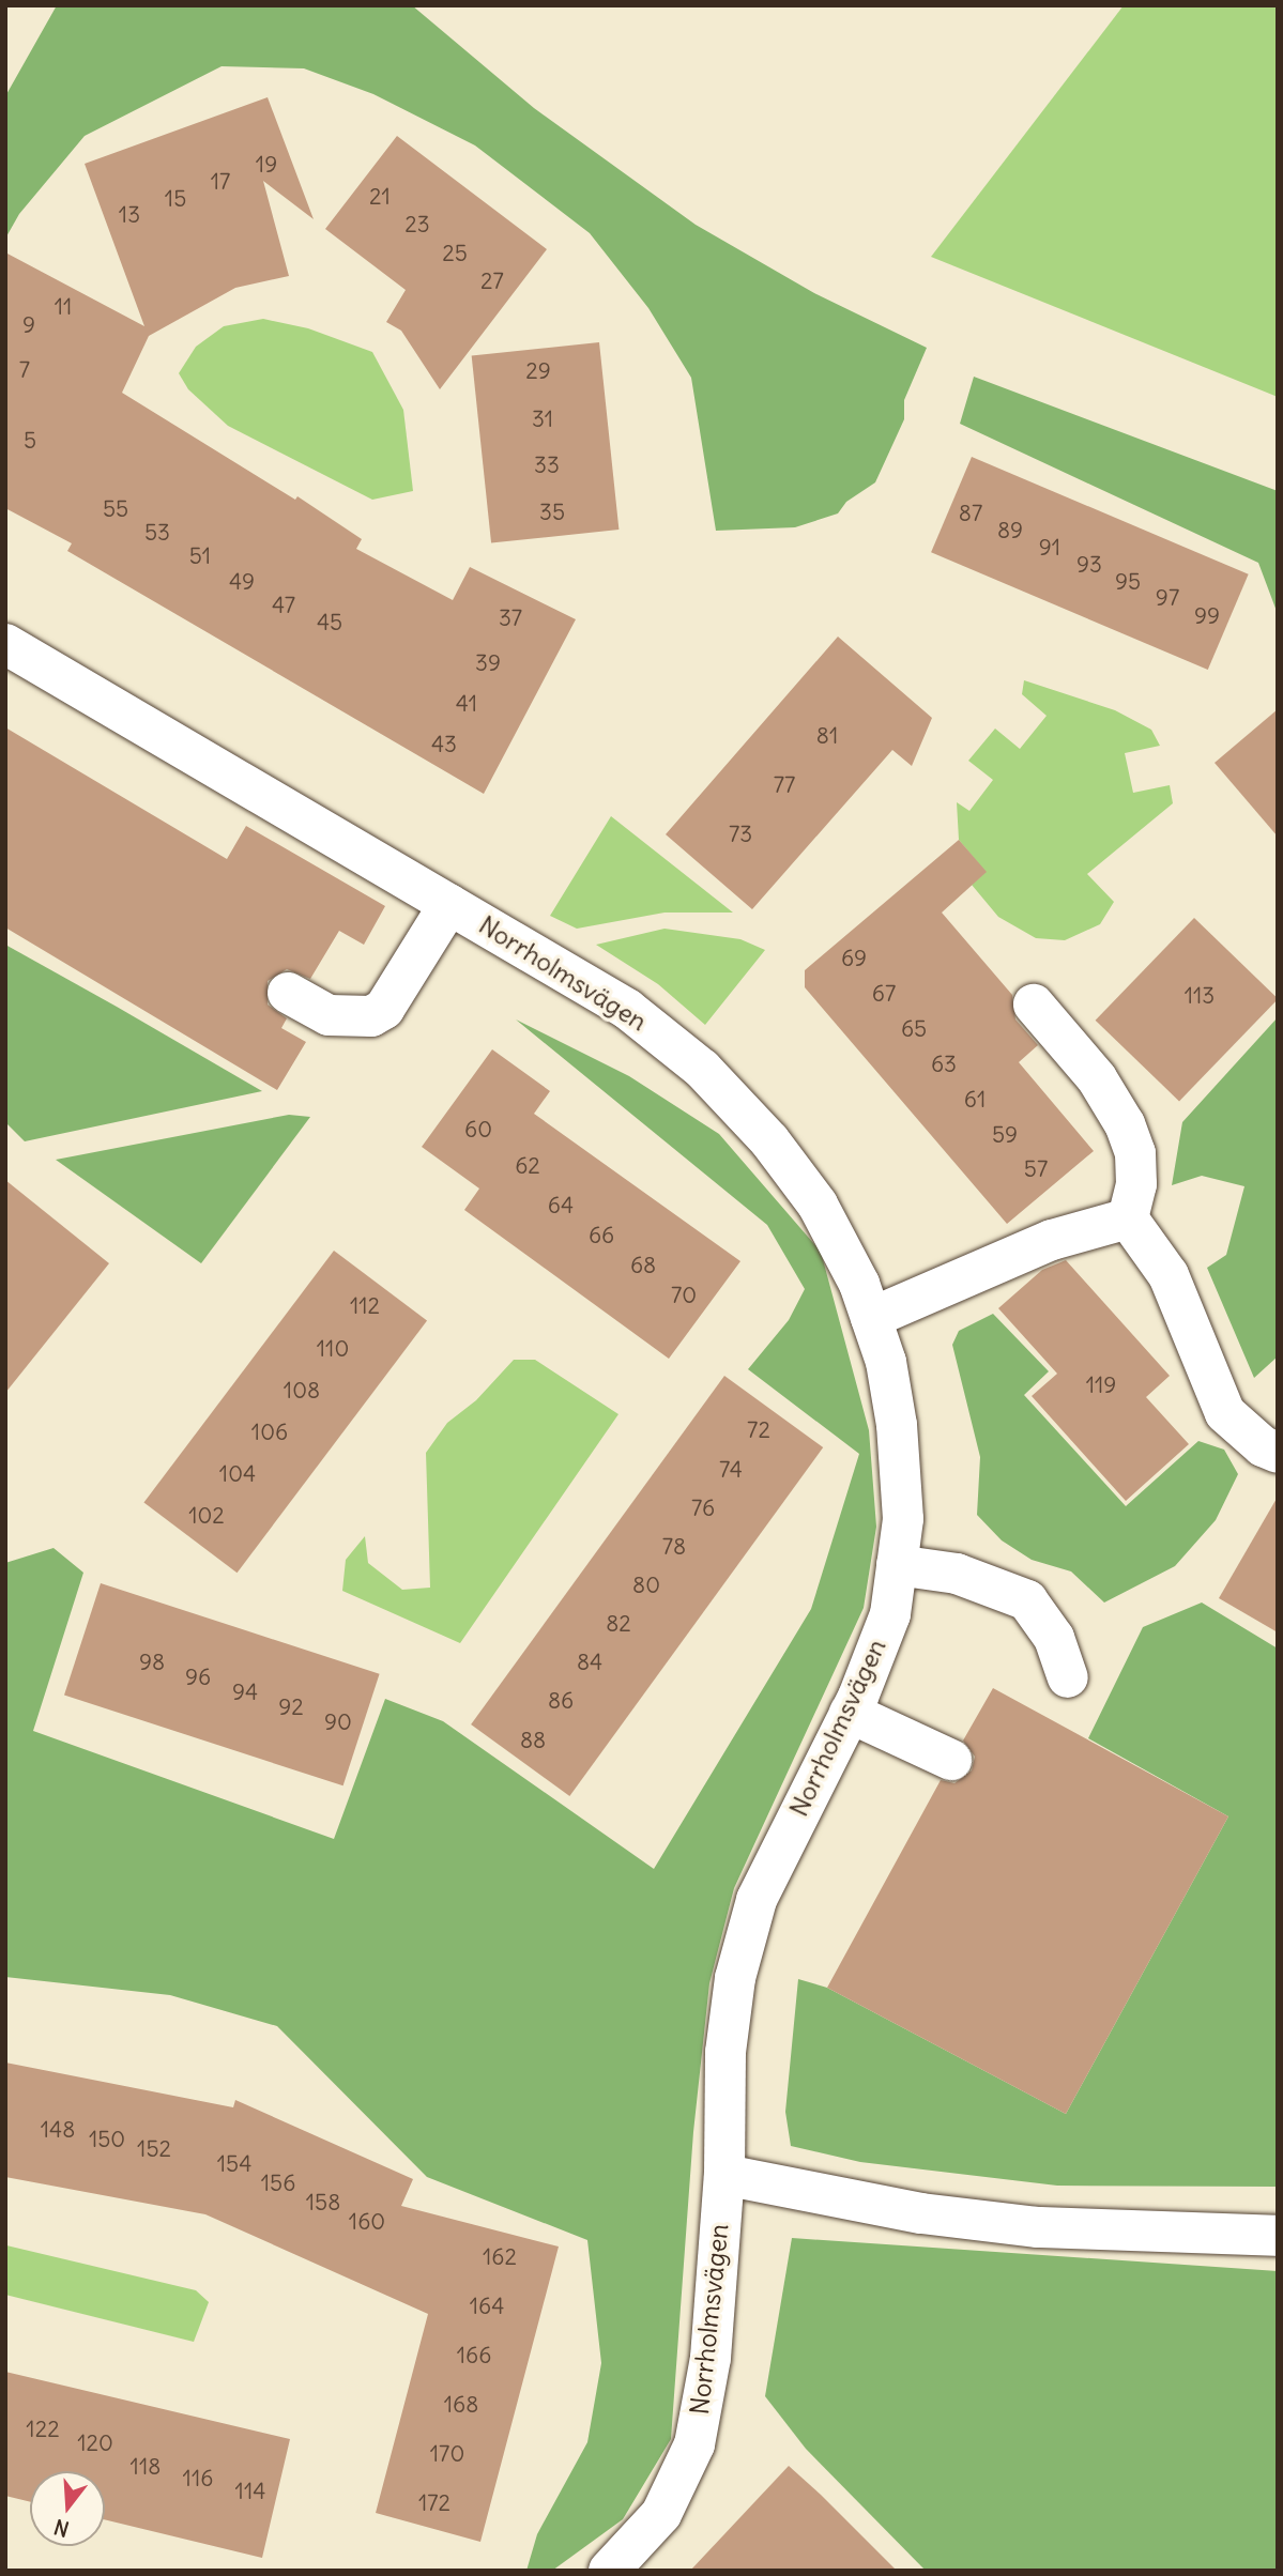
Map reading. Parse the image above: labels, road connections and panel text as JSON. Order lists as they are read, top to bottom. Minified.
{"streets":{"street":["Norrholmsvägen"]},"house_numbers":["19","17","21","15","13","23","25","27","11","9","7","29","31","5","33","55","35","87","89","53","91","51","93","49","95","97","47","99","37","45","39","41","81","43","77","73","69","67","113","65","63","61","60","59","62","57","64","66","68","70","112","110","119","108","72","106","74","104","76","102","78","80","82","98","84","96","94","86","92","90","88","148","150","152","154","156","158","160","162","164","166","168","122","120","170","118","116","114","172"],"north":"bottom"}
